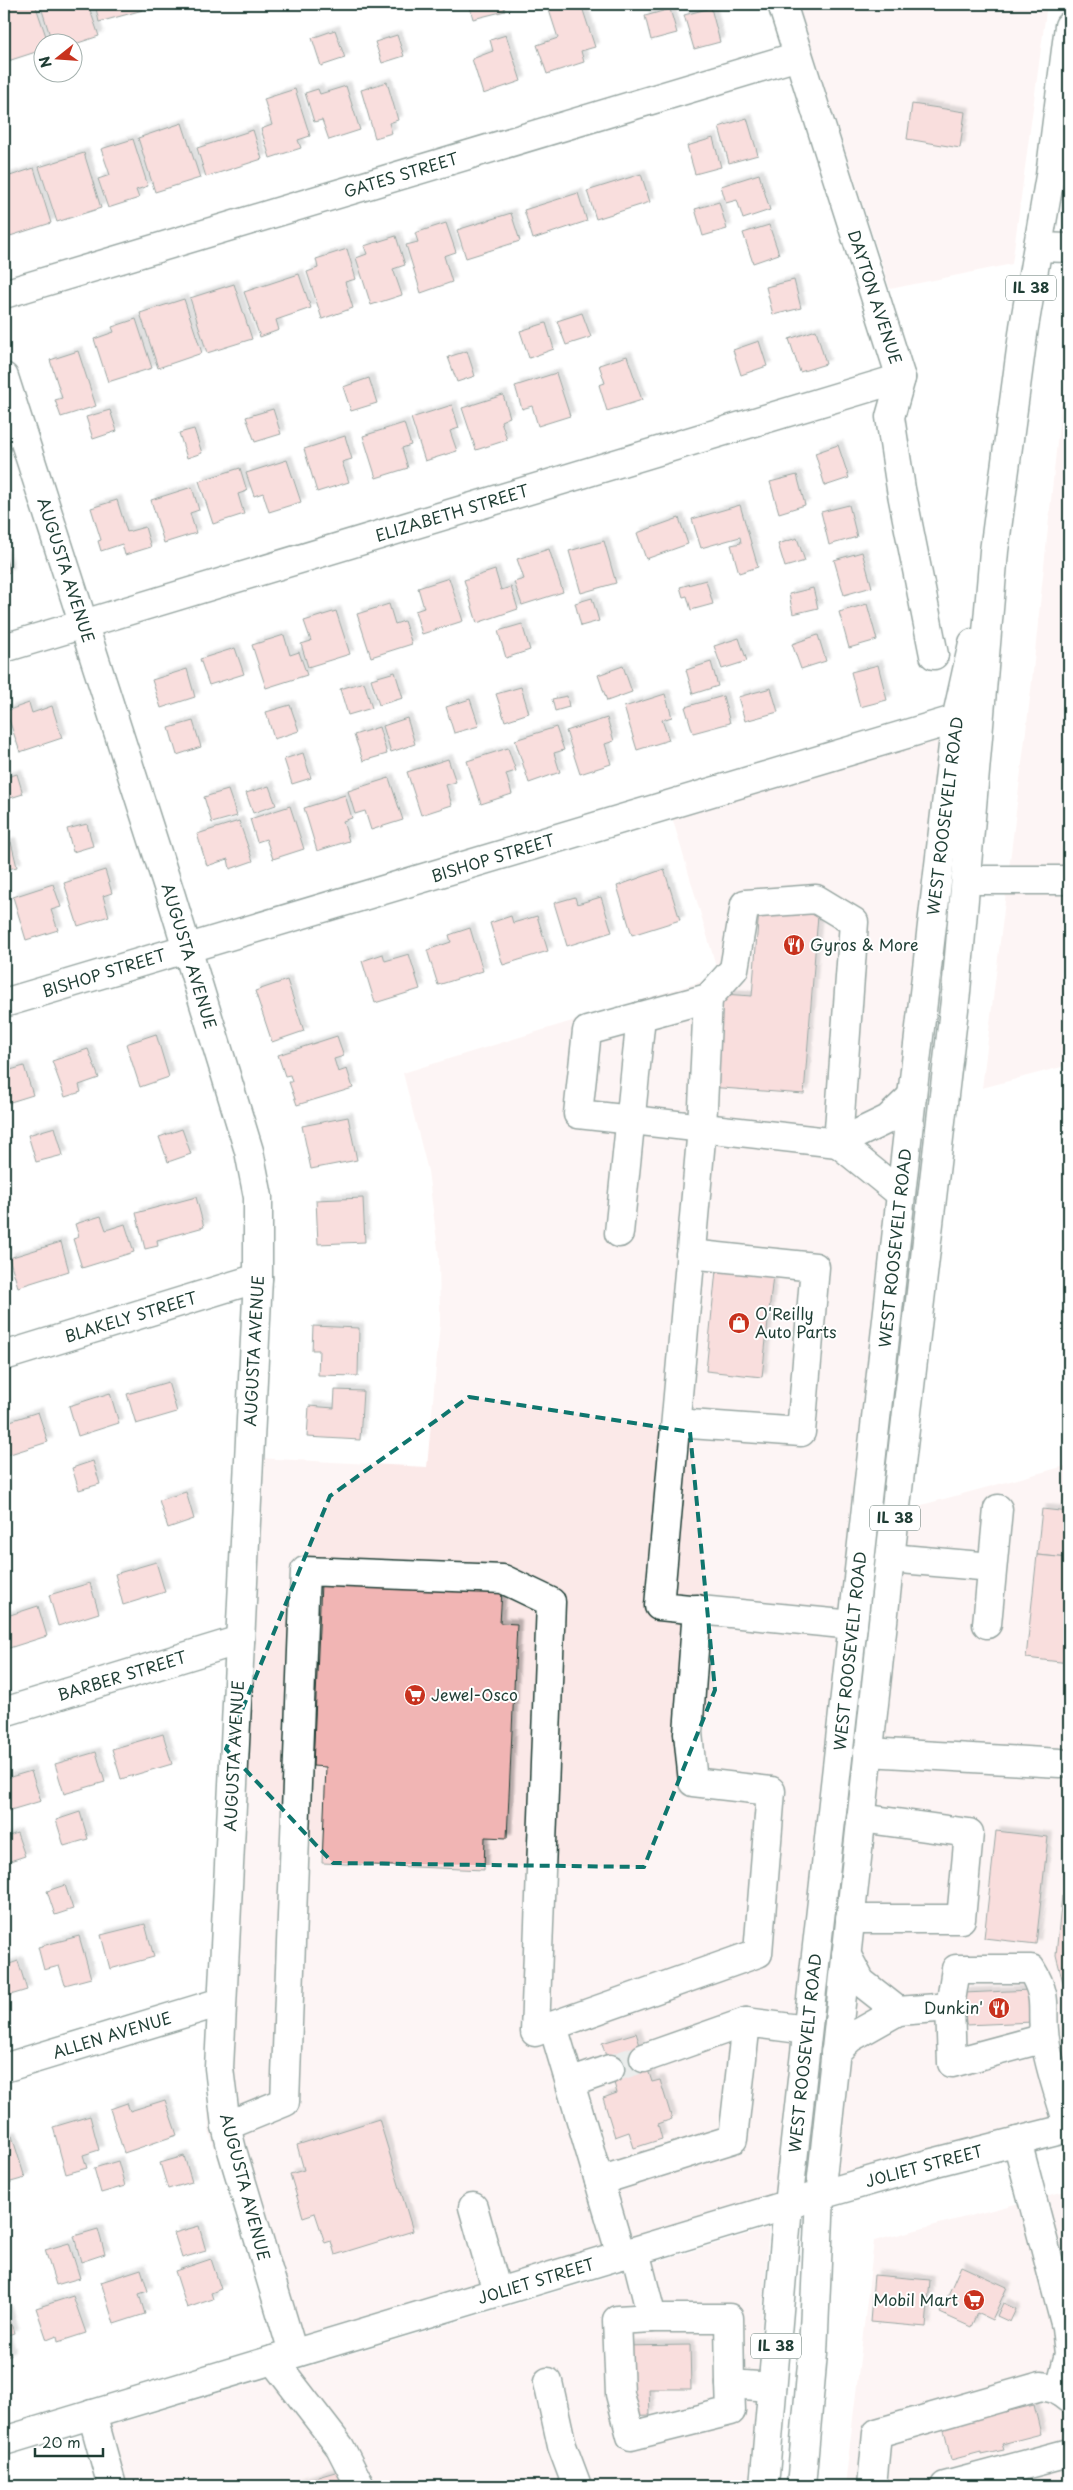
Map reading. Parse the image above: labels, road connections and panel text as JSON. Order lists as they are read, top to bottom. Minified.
{"streets":{"street":["GATES STREET","IL 38","DAYTON AVENUE","ELIZABETH STREET","AUGUSTA AVENUE","WEST ROOSEVELT ROAD","BISHOP STREET","BLAKELY STREET","BARBER STREET","ALLEN AVENUE","JOLIET STREET"]},"crossings":[["GATES STREET","DAYTON AVENUE"],["DAYTON AVENUE","ELIZABETH STREET"],["ELIZABETH STREET","AUGUSTA AVENUE"],["AUGUSTA AVENUE","BISHOP STREET"],["AUGUSTA AVENUE","BLAKELY STREET"],["AUGUSTA AVENUE","BARBER STREET"],["AUGUSTA AVENUE","ALLEN AVENUE"],["AUGUSTA AVENUE","JOLIET STREET"],["WEST ROOSEVELT ROAD","BISHOP STREET"],["WEST ROOSEVELT ROAD","JOLIET STREET"]],"places":{"restaurant":["Gyros & More","Dunkin'"],"shop":["O'Reilly Auto Parts"],"supermarket":["Jewel-Osco","Mobil Mart"]},"scale_bar":"20 m","north":"left"}
